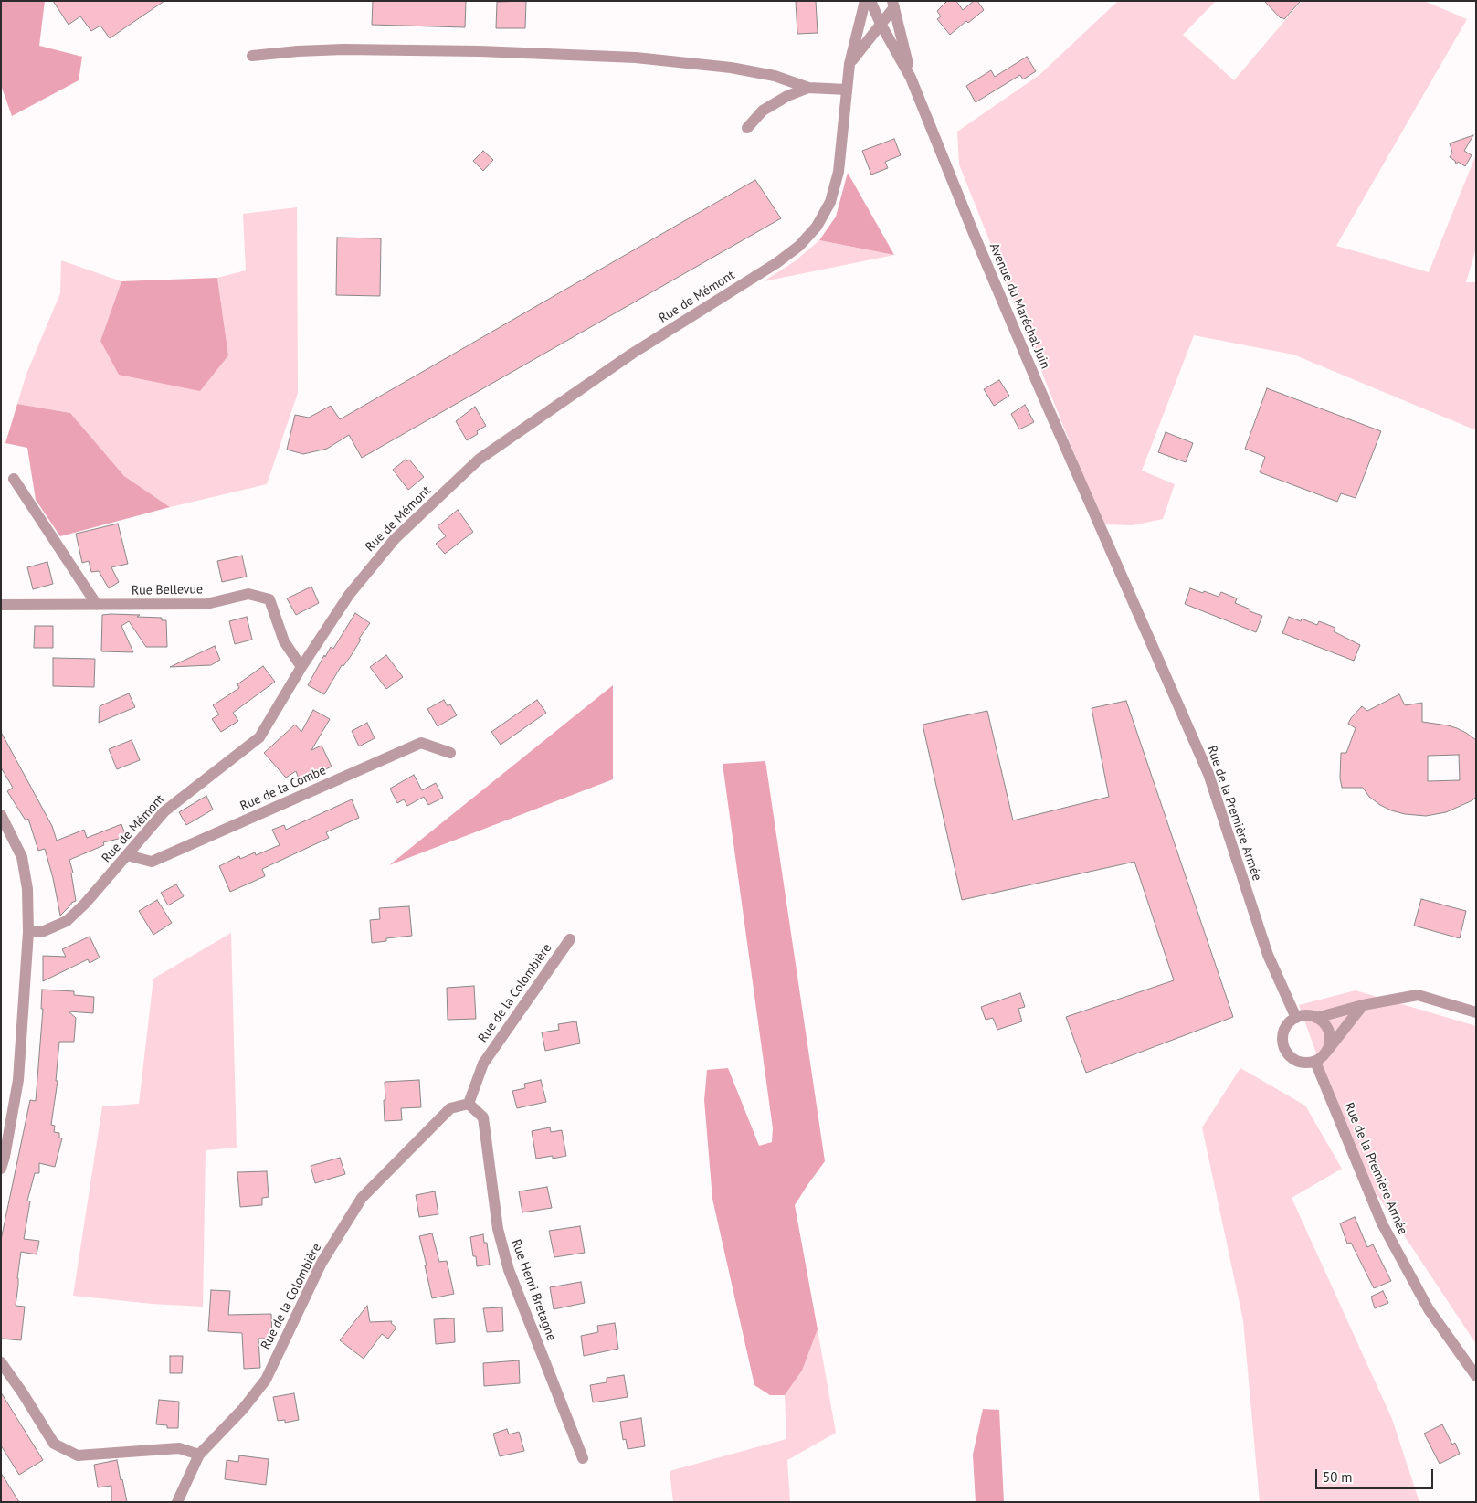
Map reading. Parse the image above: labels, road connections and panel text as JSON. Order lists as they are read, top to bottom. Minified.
{"streets":{"street":["Rue de Mémont","Avenue du Maréchal Juin","Rue Bellevue","Rue de la Combe","Rue de la Première Armée","Rue de la Colombière","Rue Henri Bretagne"]},"crossings":[["Rue de Mémont","Rue Bellevue"],["Rue de Mémont","Rue de la Combe"],["Avenue du Maréchal Juin","Rue de la Première Armée"],["Rue de la Colombière","Rue Henri Bretagne"]],"scale_bar":"50 m"}
